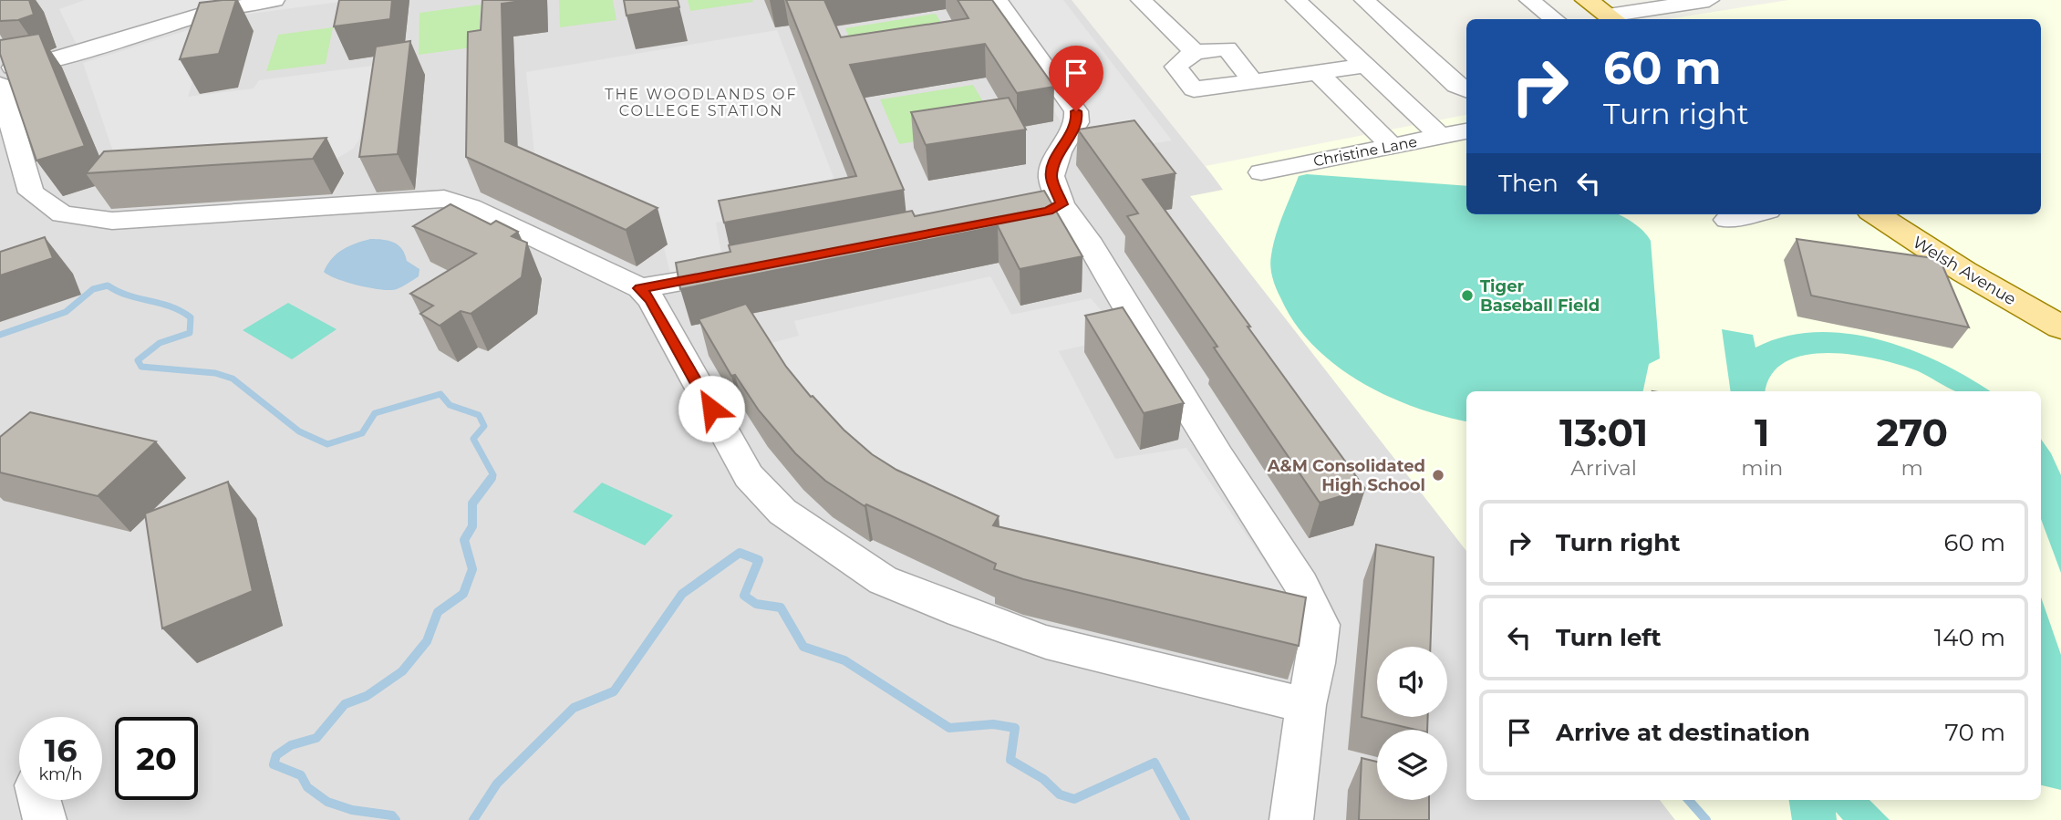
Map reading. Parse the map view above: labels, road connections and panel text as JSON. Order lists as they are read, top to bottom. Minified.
{"streets":{"main road":["Welsh Avenue"],"street":["Christine Lane"]},"districts":["THE WOODLANDS OF COLLEGE STATION"],"places":["Tiger Baseball Field","A&M Consolidated High School"],"page":{"turn":["60 m","Turn right"],"then":"Then","eta":["13:01","Arrival","1","min","270","m"],"list":[{"name":"Turn right","value":"60 m"},{"name":"Turn left","value":"140 m"},{"name":"Arrive at destination","value":"70 m"}],"speed":"16 km/h","limit":"20"}}
